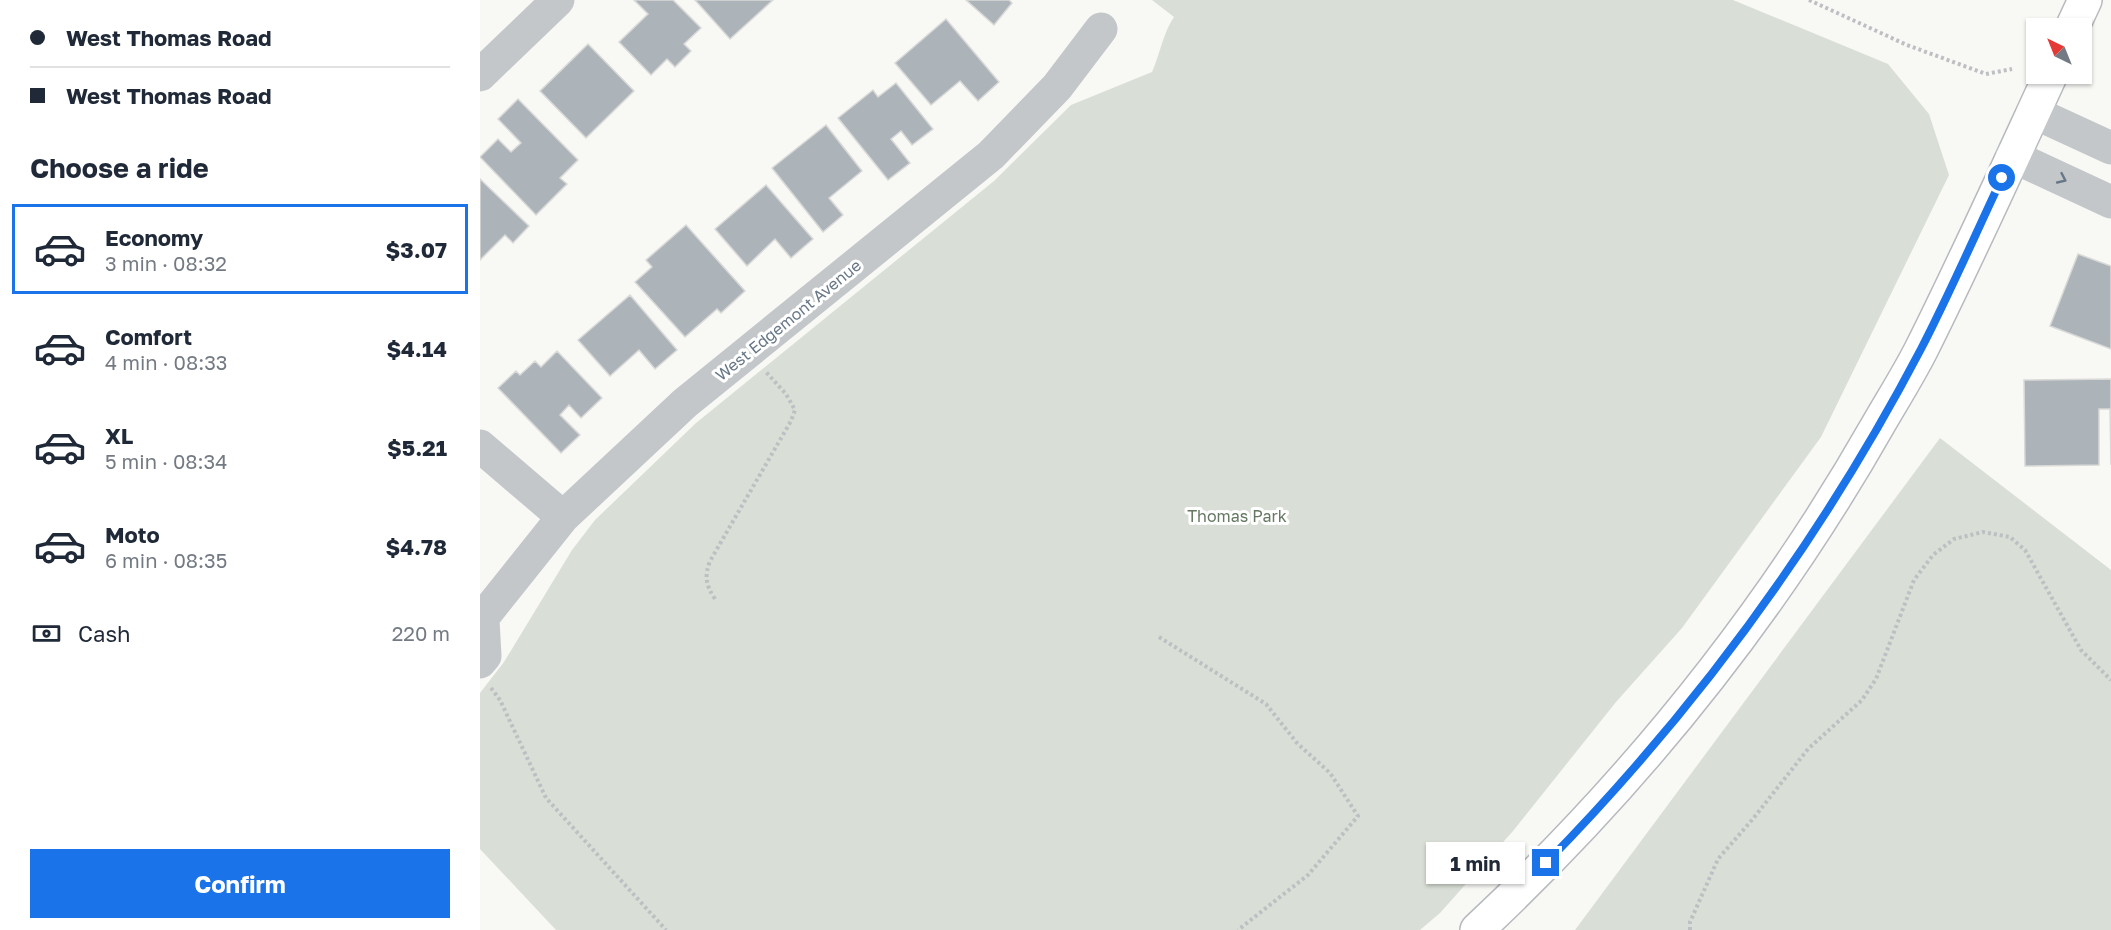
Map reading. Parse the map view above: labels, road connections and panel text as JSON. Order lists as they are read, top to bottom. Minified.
{"streets":{"street":["West Edgemont Avenue"]},"parks":["Thomas Park"],"north":"top left","page":{"banner":["West Thomas Road","West Thomas Road"],"heading":"Choose a ride","list":[{"name":"Economy","note":"3 min · 08:32","value":"$3.07"},{"name":"Comfort","note":"4 min · 08:33","value":"$4.14"},{"name":"XL","note":"5 min · 08:34","value":"$5.21"},{"name":"Moto","note":"6 min · 08:35","value":"$4.78"}],"pay":["Cash","220 m"],"buttons":"Confirm","bubble":"1 min"}}
